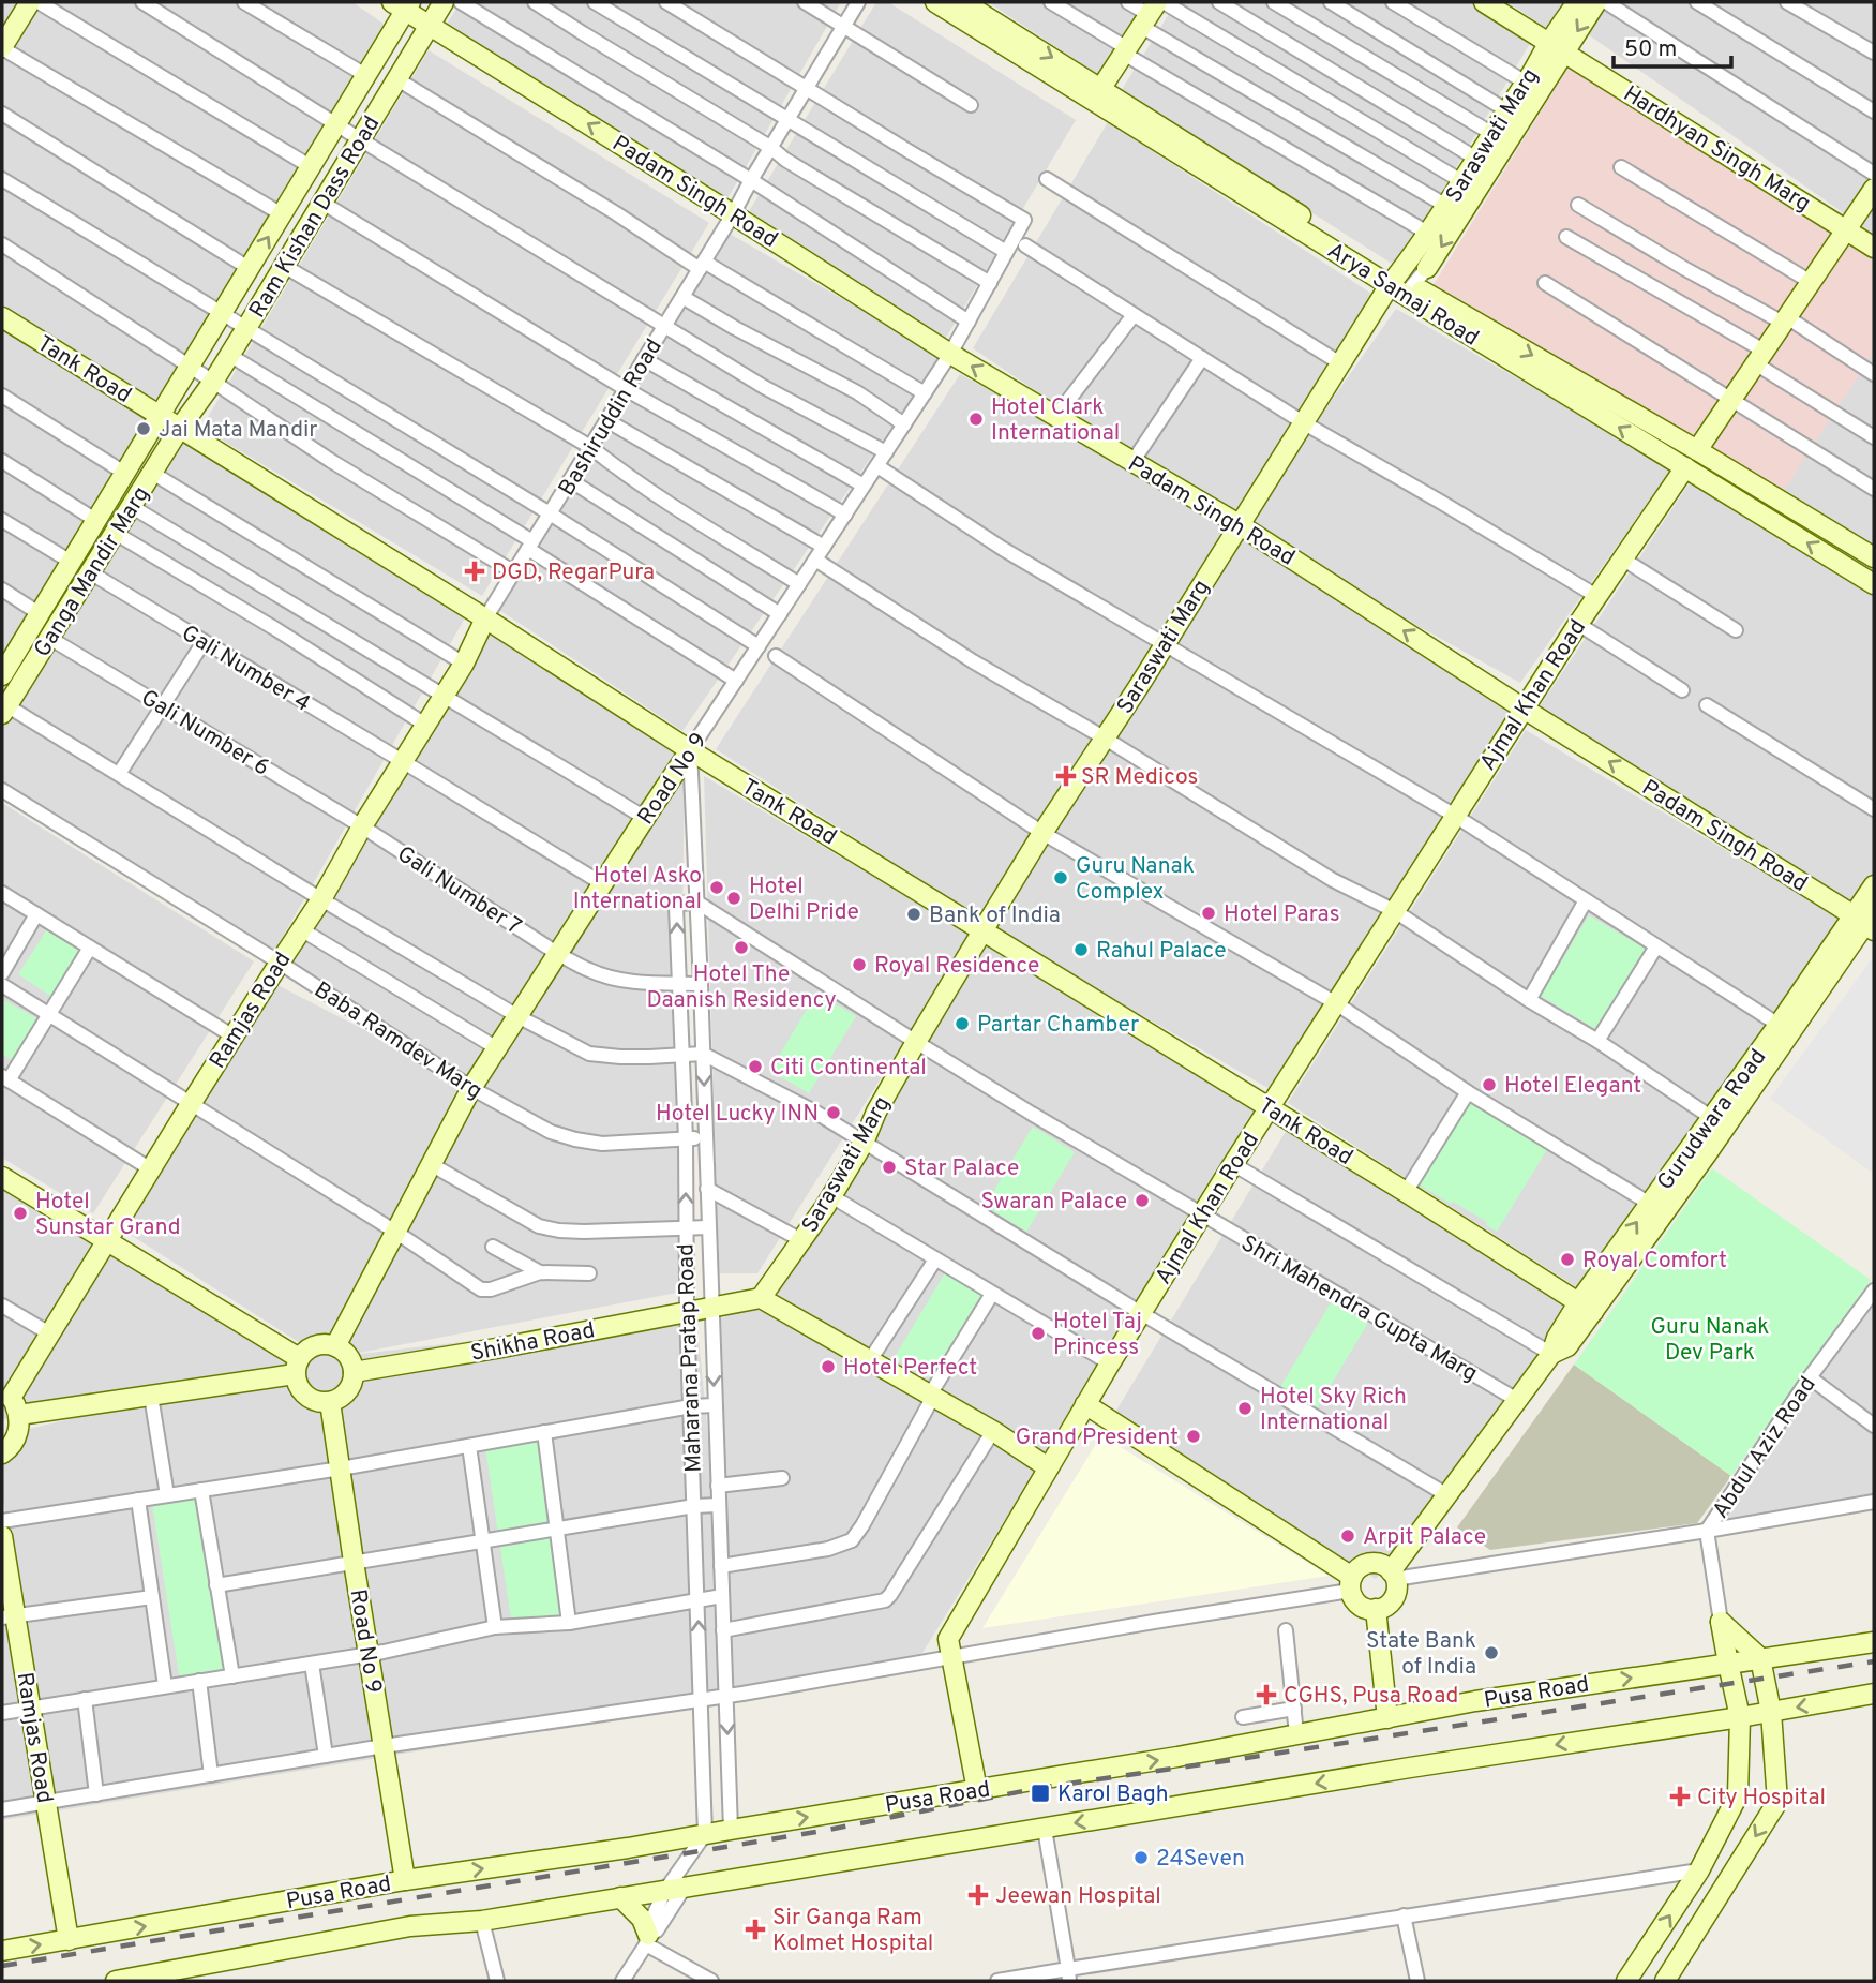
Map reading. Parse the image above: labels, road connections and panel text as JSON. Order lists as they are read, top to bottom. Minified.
{"streets":{"street":["Saraswati Marg","Hardhyan Singh Marg","Padam Singh Road","Ram Kishan Dass Road","Arya Samaj Road","Tank Road","Bashiruddin Road","Ganga Mandir Marg","Gali Number 4","Ajmal Khan Road","Gali Number 6","Road No 9","Gali Number 7","Ramjas Road","Baba Ramdev Marg","Gurudwara Road","Shri Mahendra Gupta Marg","Shikha Road","Maharana Pratap Road","Abdul Aziz Road","Pusa Road"]},"crossings":[["Saraswati Marg","Hardhyan Singh Marg"],["Saraswati Marg","Padam Singh Road"],["Saraswati Marg","Arya Samaj Road"],["Saraswati Marg","Tank Road"],["Saraswati Marg","Shri Mahendra Gupta Marg"],["Padam Singh Road","Ram Kishan Dass Road"],["Padam Singh Road","Bashiruddin Road"],["Padam Singh Road","Ajmal Khan Road"],["Padam Singh Road","Road No 9"],["Padam Singh Road","Gurudwara Road"],["Ram Kishan Dass Road","Tank Road"],["Ram Kishan Dass Road","Ganga Mandir Marg"],["Arya Samaj Road","Ajmal Khan Road"],["Tank Road","Bashiruddin Road"],["Tank Road","Ganga Mandir Marg"],["Tank Road","Ajmal Khan Road"],["Tank Road","Road No 9"],["Tank Road","Ramjas Road"],["Tank Road","Gurudwara Road"],["Tank Road","Maharana Pratap Road"],["Bashiruddin Road","Road No 9"],["Bashiruddin Road","Ramjas Road"],["Ganga Mandir Marg","Gali Number 4"],["Ganga Mandir Marg","Gali Number 6"],["Gali Number 4","Road No 9"],["Gali Number 4","Ramjas Road"],["Ajmal Khan Road","Shri Mahendra Gupta Marg"],["Ajmal Khan Road","Pusa Road"],["Gali Number 6","Gali Number 7"],["Gali Number 6","Ramjas Road"],["Road No 9","Gali Number 7"],["Road No 9","Baba Ramdev Marg"],["Road No 9","Shikha Road"],["Road No 9","Maharana Pratap Road"],["Road No 9","Pusa Road"],["Gali Number 7","Ramjas Road"],["Gali Number 7","Maharana Pratap Road"],["Ramjas Road","Baba Ramdev Marg"],["Ramjas Road","Pusa Road"],["Baba Ramdev Marg","Maharana Pratap Road"],["Gurudwara Road","Shri Mahendra Gupta Marg"],["Shri Mahendra Gupta Marg","Maharana Pratap Road"],["Shikha Road","Maharana Pratap Road"],["Maharana Pratap Road","Pusa Road"],["Abdul Aziz Road","Pusa Road"]],"parks":["Guru Nanak Dev Park"],"places":{"other":["Hotel Clark International","Jai Mata Mandir","Guru Nanak Complex","Hotel Asko International","Hotel Delhi Pride","Hotel Paras","Bank of India","Hotel The Daanish Residency","Rahul Palace","Royal Residence","Partar Chamber","Citi Continental","Hotel Elegant","Hotel Lucky INN","Star Palace","Swaran Palace","Hotel Sunstar Grand","Royal Comfort","Hotel Taj Princess","Hotel Perfect","Hotel Sky Rich International","Grand President","Arpit Palace","State Bank of India","24Seven"],"health":["DGD, RegarPura","SR Medicos","CGHS, Pusa Road","City Hospital","Jeewan Hospital","Sir Ganga Ram Kolmet Hospital"],"transit":["Karol Bagh"]},"scale_bar":"50 m"}
